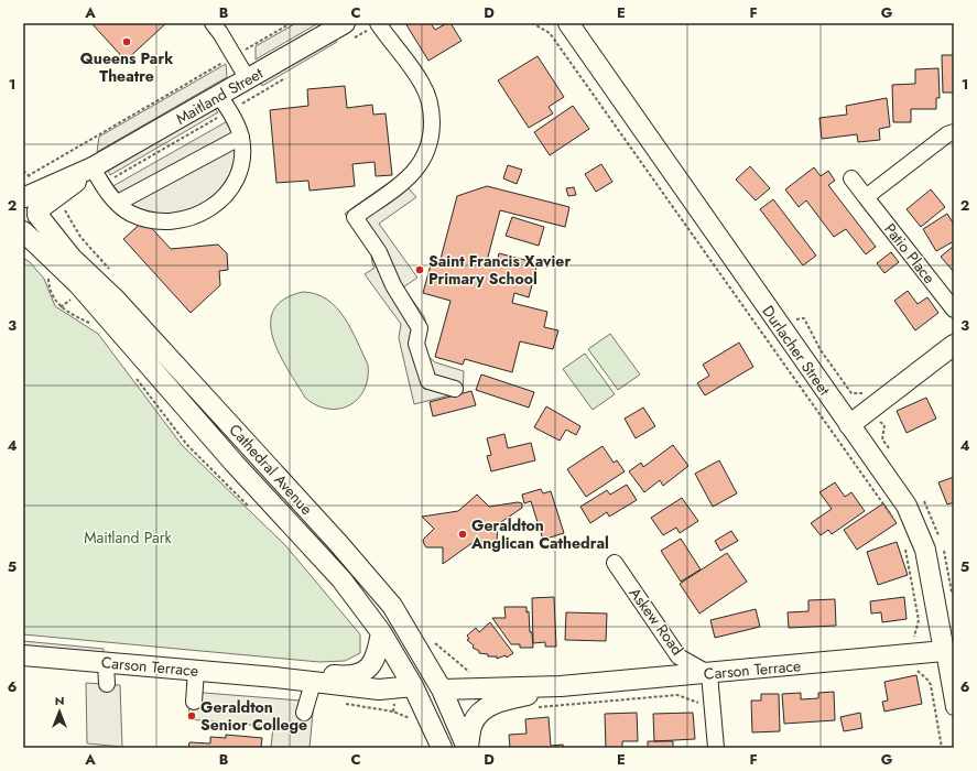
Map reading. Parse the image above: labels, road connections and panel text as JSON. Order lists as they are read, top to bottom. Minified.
{"streets":{"main road":["Maitland Street","Durlacher Street","Cathedral Avenue","Carson Terrace"],"street":["Patio Place","Askew Road"]},"crossings":[["Maitland Street","Cathedral Avenue"],["Durlacher Street","Carson Terrace"],["Cathedral Avenue","Carson Terrace"],["Askew Road","Carson Terrace"]],"parks":["Maitland Park"],"places":["Queens Park Theatre","Saint Francis Xavier Primary School","Geraldton Anglican Cathedral","Geraldton Senior College"],"north":"top","grid":{"columns":["A","B","C","D","E","F","G"],"rows":["1","2","3","4","5","6"]}}
